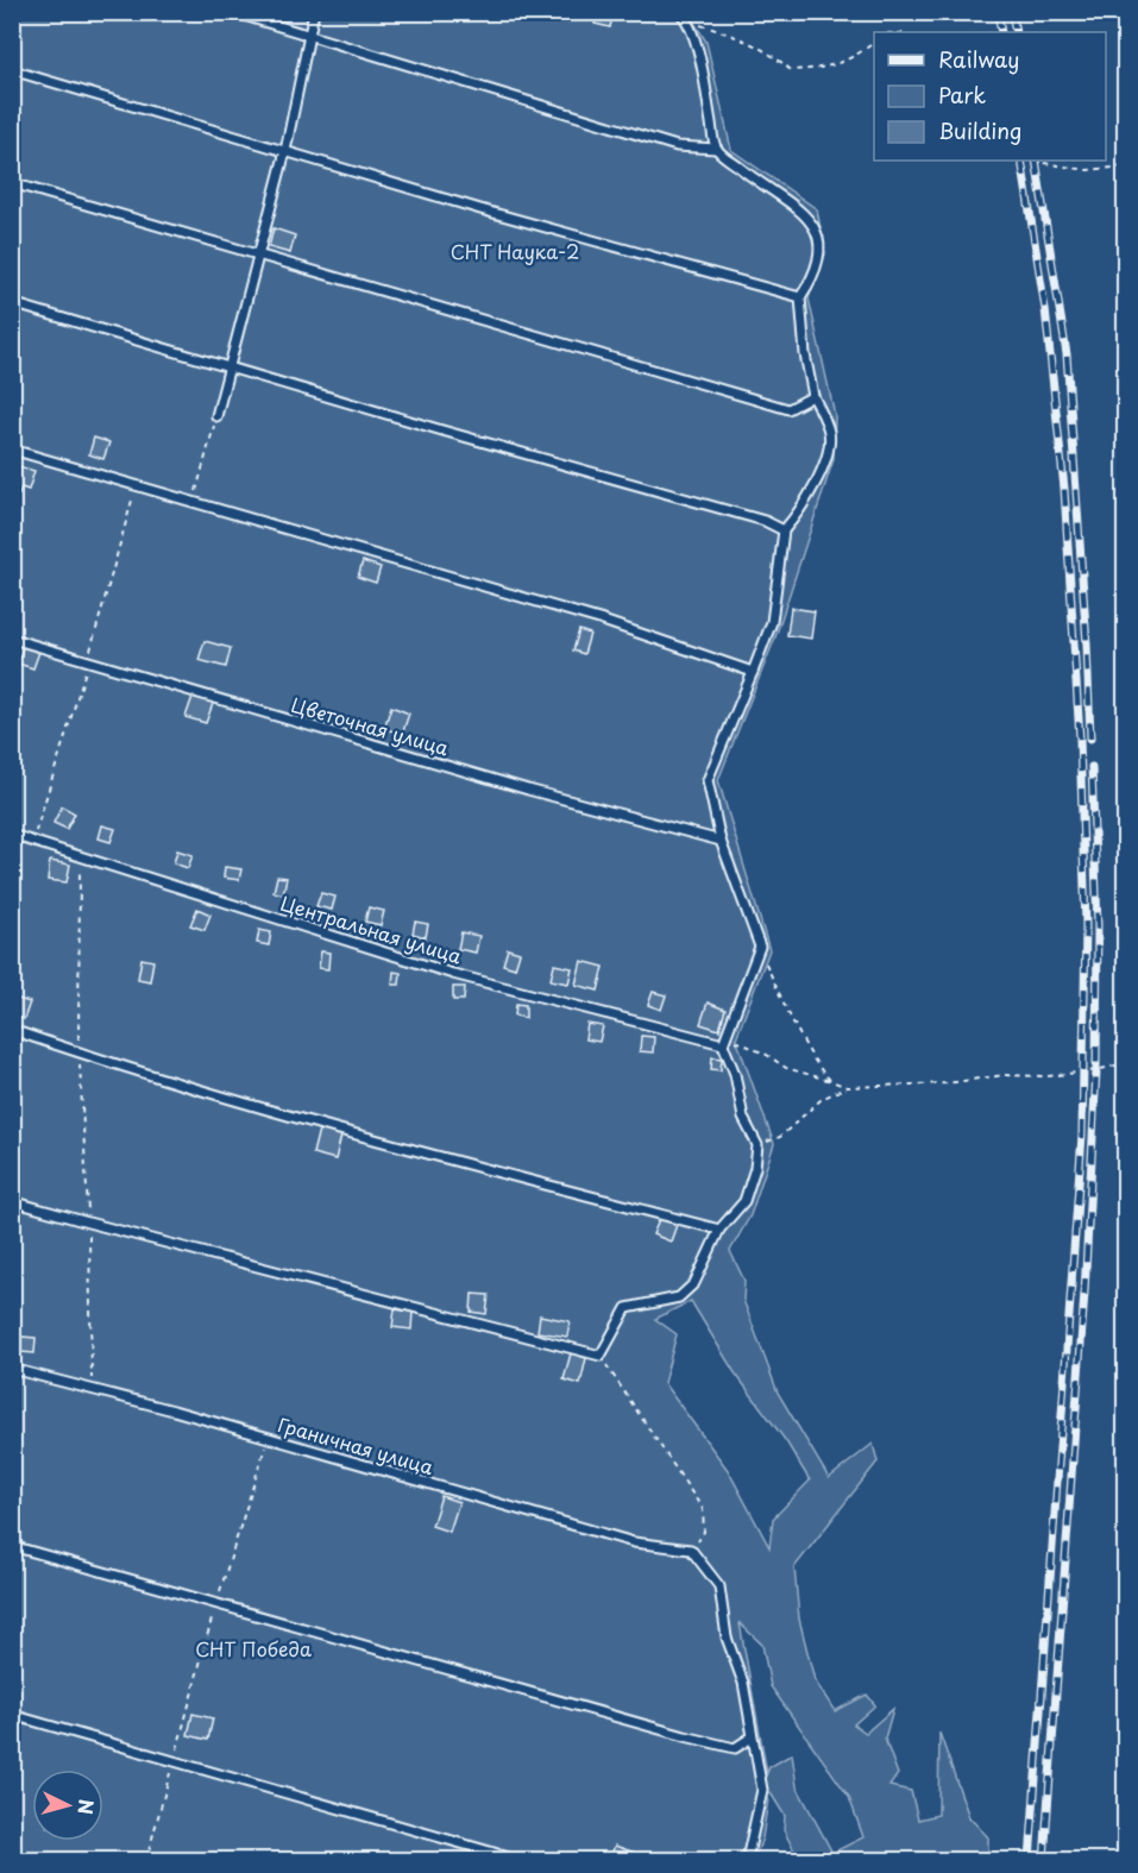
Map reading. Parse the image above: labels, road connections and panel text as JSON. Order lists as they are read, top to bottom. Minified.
{"streets":{"lane":["Цветочная улица","Центральная улица","Граничная улица"]},"parks":["СНТ Наука-2","СНТ Победа"],"legend":["Railway","Park","Building"],"north":"right"}
